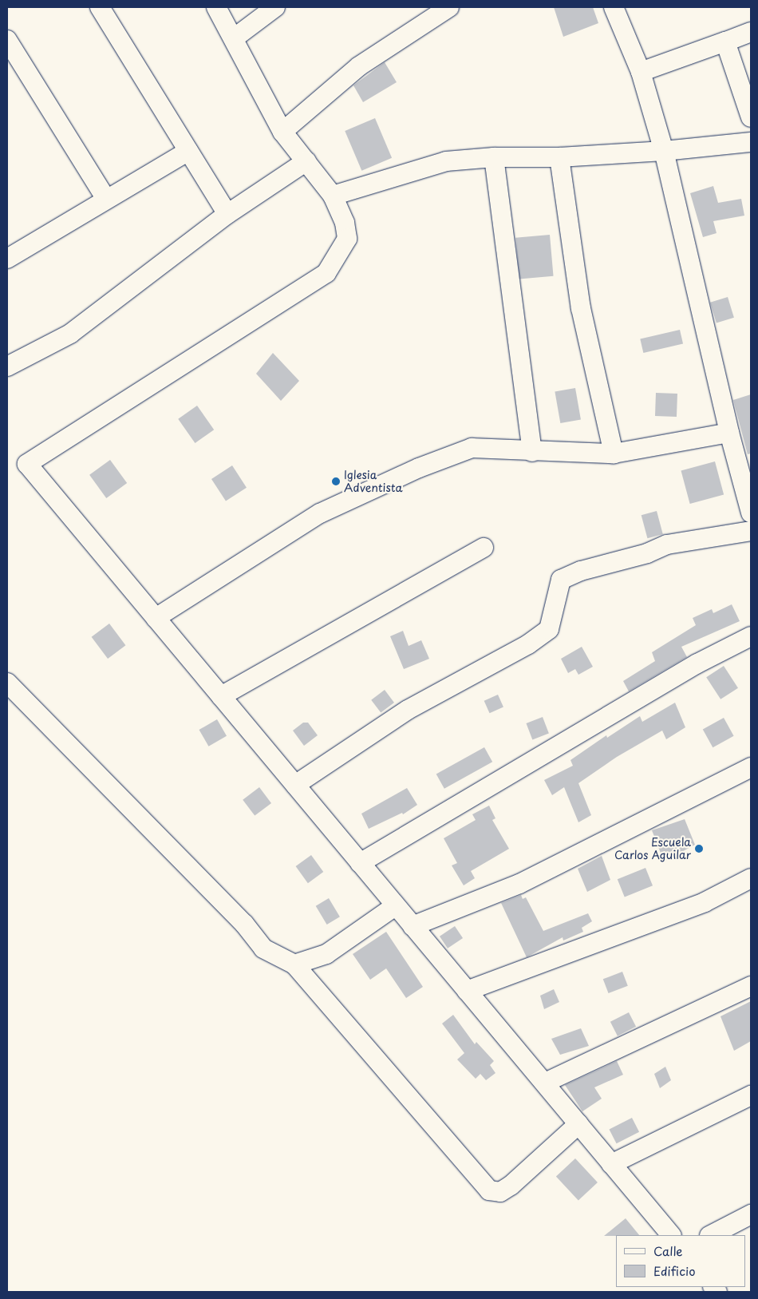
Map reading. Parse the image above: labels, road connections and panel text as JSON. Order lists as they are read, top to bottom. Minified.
{"places":["Iglesia Adventista","Escuela Carlos Aguilar"],"legend":["Calle","Edificio"]}
